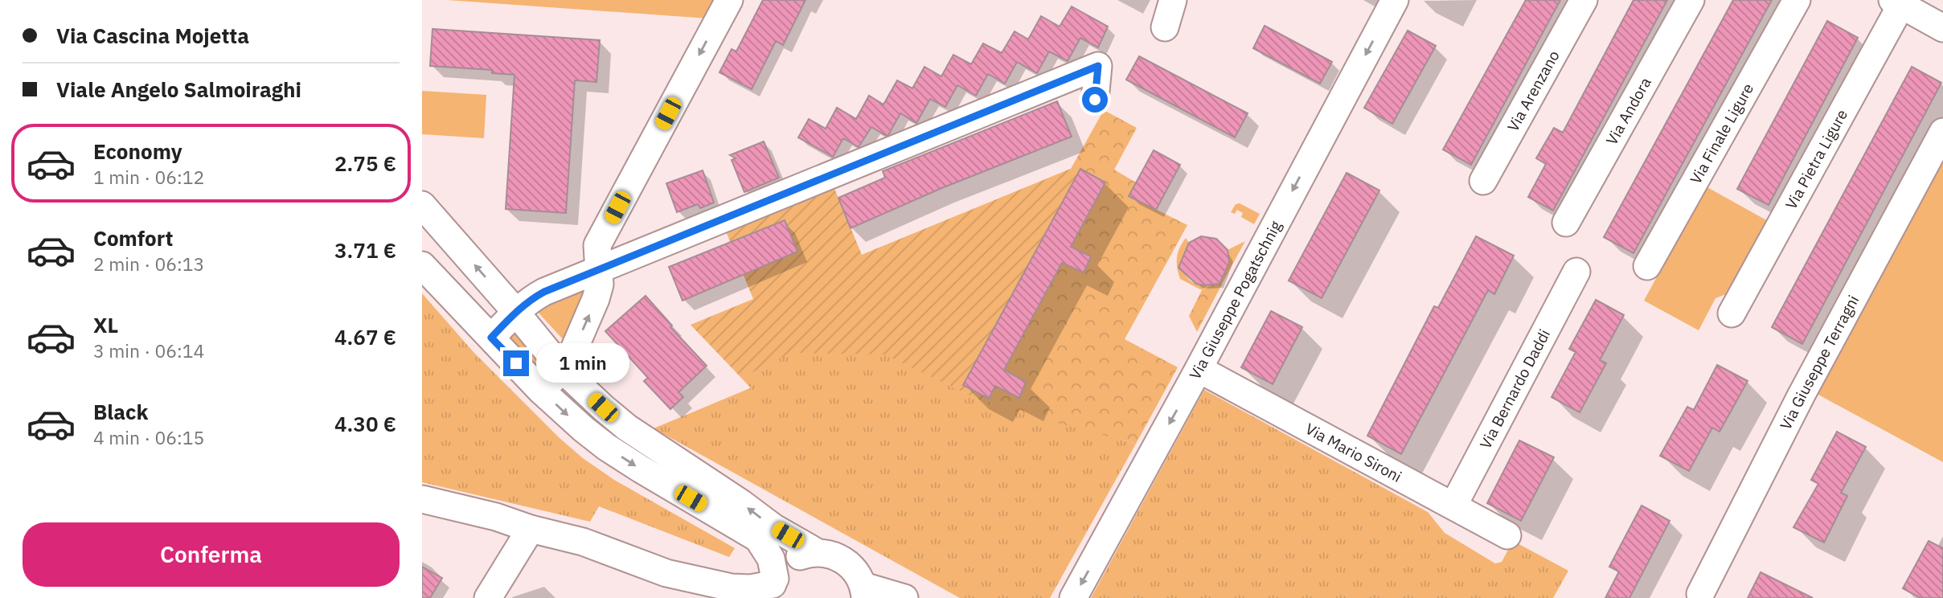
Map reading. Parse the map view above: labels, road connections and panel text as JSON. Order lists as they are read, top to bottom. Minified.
{"streets":{"street":["Via Arenzano","Via Andora","Via Finale Ligure","Via Pietra Ligure","Via Giuseppe Pogatschnig","Via Giuseppe Terragni","Via Bernardo Daddi","Via Mario Sironi"]},"crossings":[["Via Giuseppe Pogatschnig","Via Mario Sironi"],["Via Bernardo Daddi","Via Mario Sironi"]],"one_way":["Via Giuseppe Pogatschnig"],"page":{"banner":["Via Cascina Mojetta","Viale Angelo Salmoiraghi"],"list":[{"name":"Economy","note":"1 min · 06:12","value":"2.75 €"},{"name":"Comfort","note":"2 min · 06:13","value":"3.71 €"},{"name":"XL","note":"3 min · 06:14","value":"4.67 €"},{"name":"Black","note":"4 min · 06:15","value":"4.30 €"}],"bubble":"1 min","buttons":"Conferma"}}
